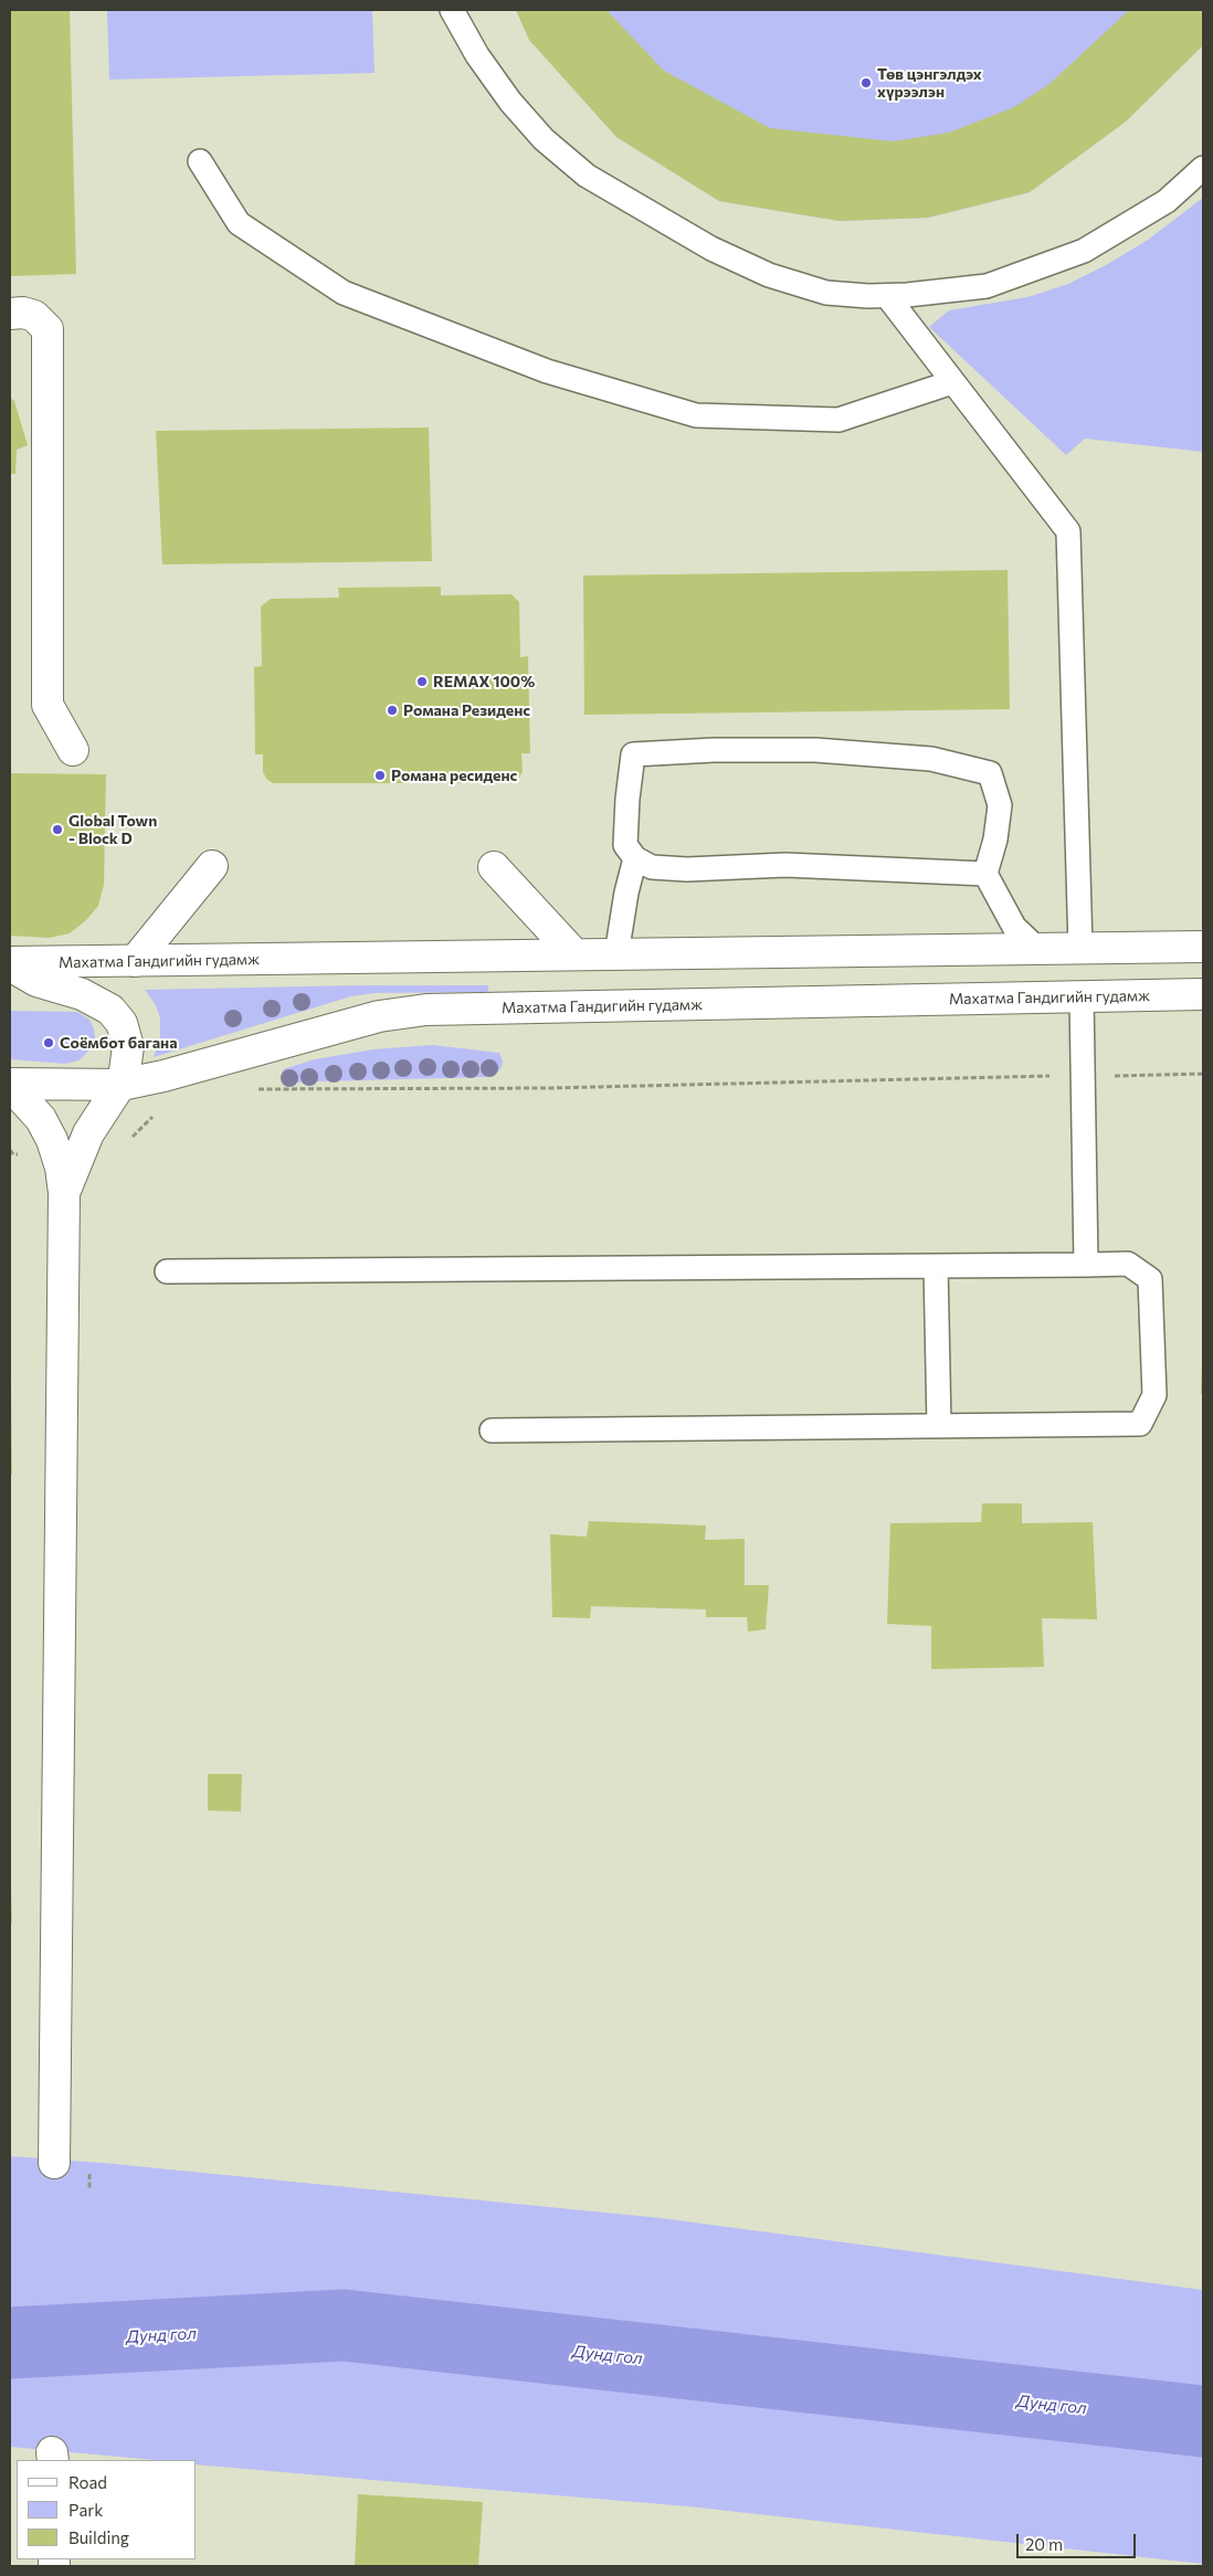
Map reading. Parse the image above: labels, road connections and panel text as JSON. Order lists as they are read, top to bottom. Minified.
{"streets":{"main road":["Махатма Гандигийн гудамж"]},"water":["Дунд гол"],"places":["Төв цэнгэлдэх хүрээлэн","REMAX 100%","Романа Резиденс","Романа ресиденс","Global Town - Block D","Соёмбот багана"],"legend":["Road","Park","Building"],"scale_bar":"20 m"}
